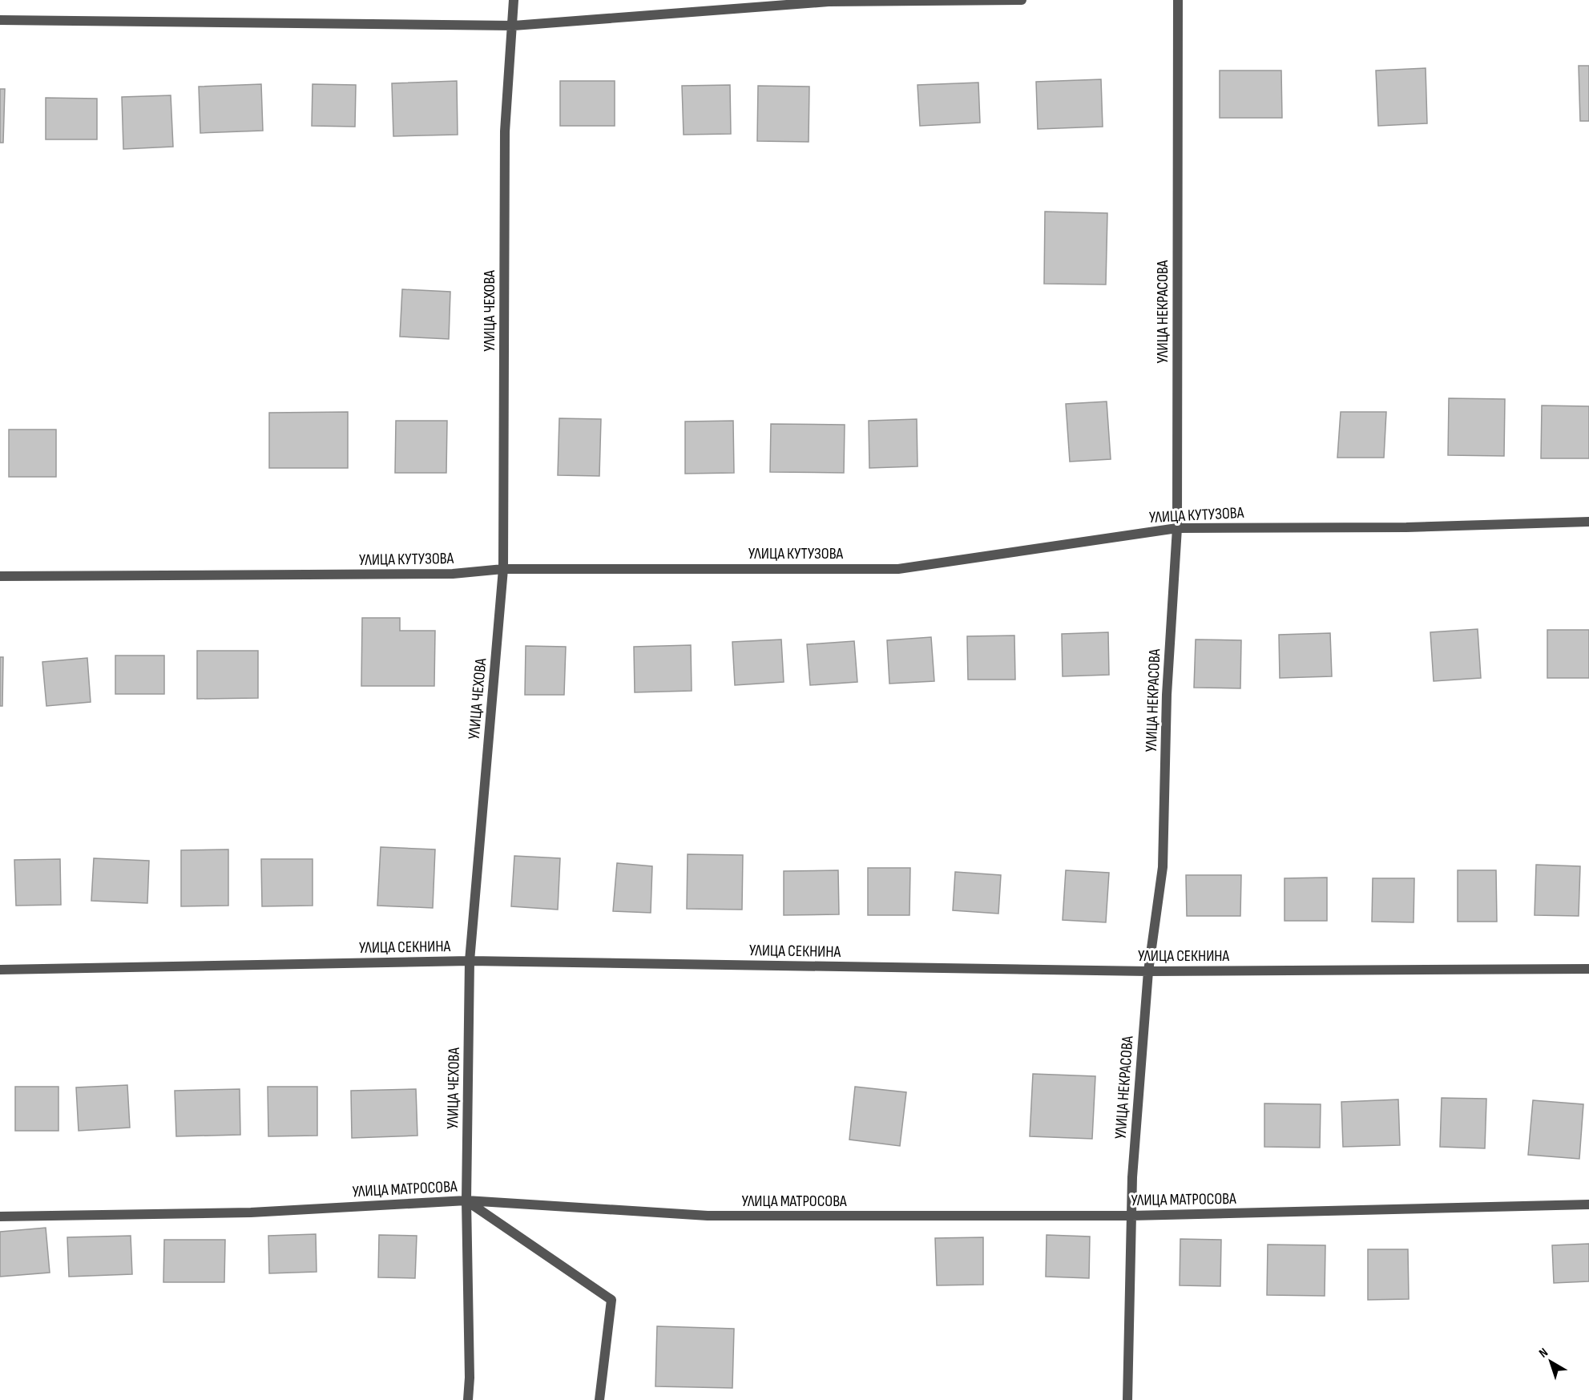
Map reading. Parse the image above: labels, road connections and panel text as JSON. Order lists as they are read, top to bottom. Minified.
{"streets":{"street":["УЛИЦА ЧЕХОВА","УЛИЦА НЕКРАСОВА","УЛИЦА КУТУЗОВА","УЛИЦА СЕКНИНА","УЛИЦА МАТРОСОВА"]},"crossings":[["УЛИЦА ЧЕХОВА","УЛИЦА КУТУЗОВА"],["УЛИЦА ЧЕХОВА","УЛИЦА СЕКНИНА"],["УЛИЦА ЧЕХОВА","УЛИЦА МАТРОСОВА"],["УЛИЦА НЕКРАСОВА","УЛИЦА КУТУЗОВА"],["УЛИЦА НЕКРАСОВА","УЛИЦА СЕКНИНА"],["УЛИЦА НЕКРАСОВА","УЛИЦА МАТРОСОВА"]],"north":"top left"}
